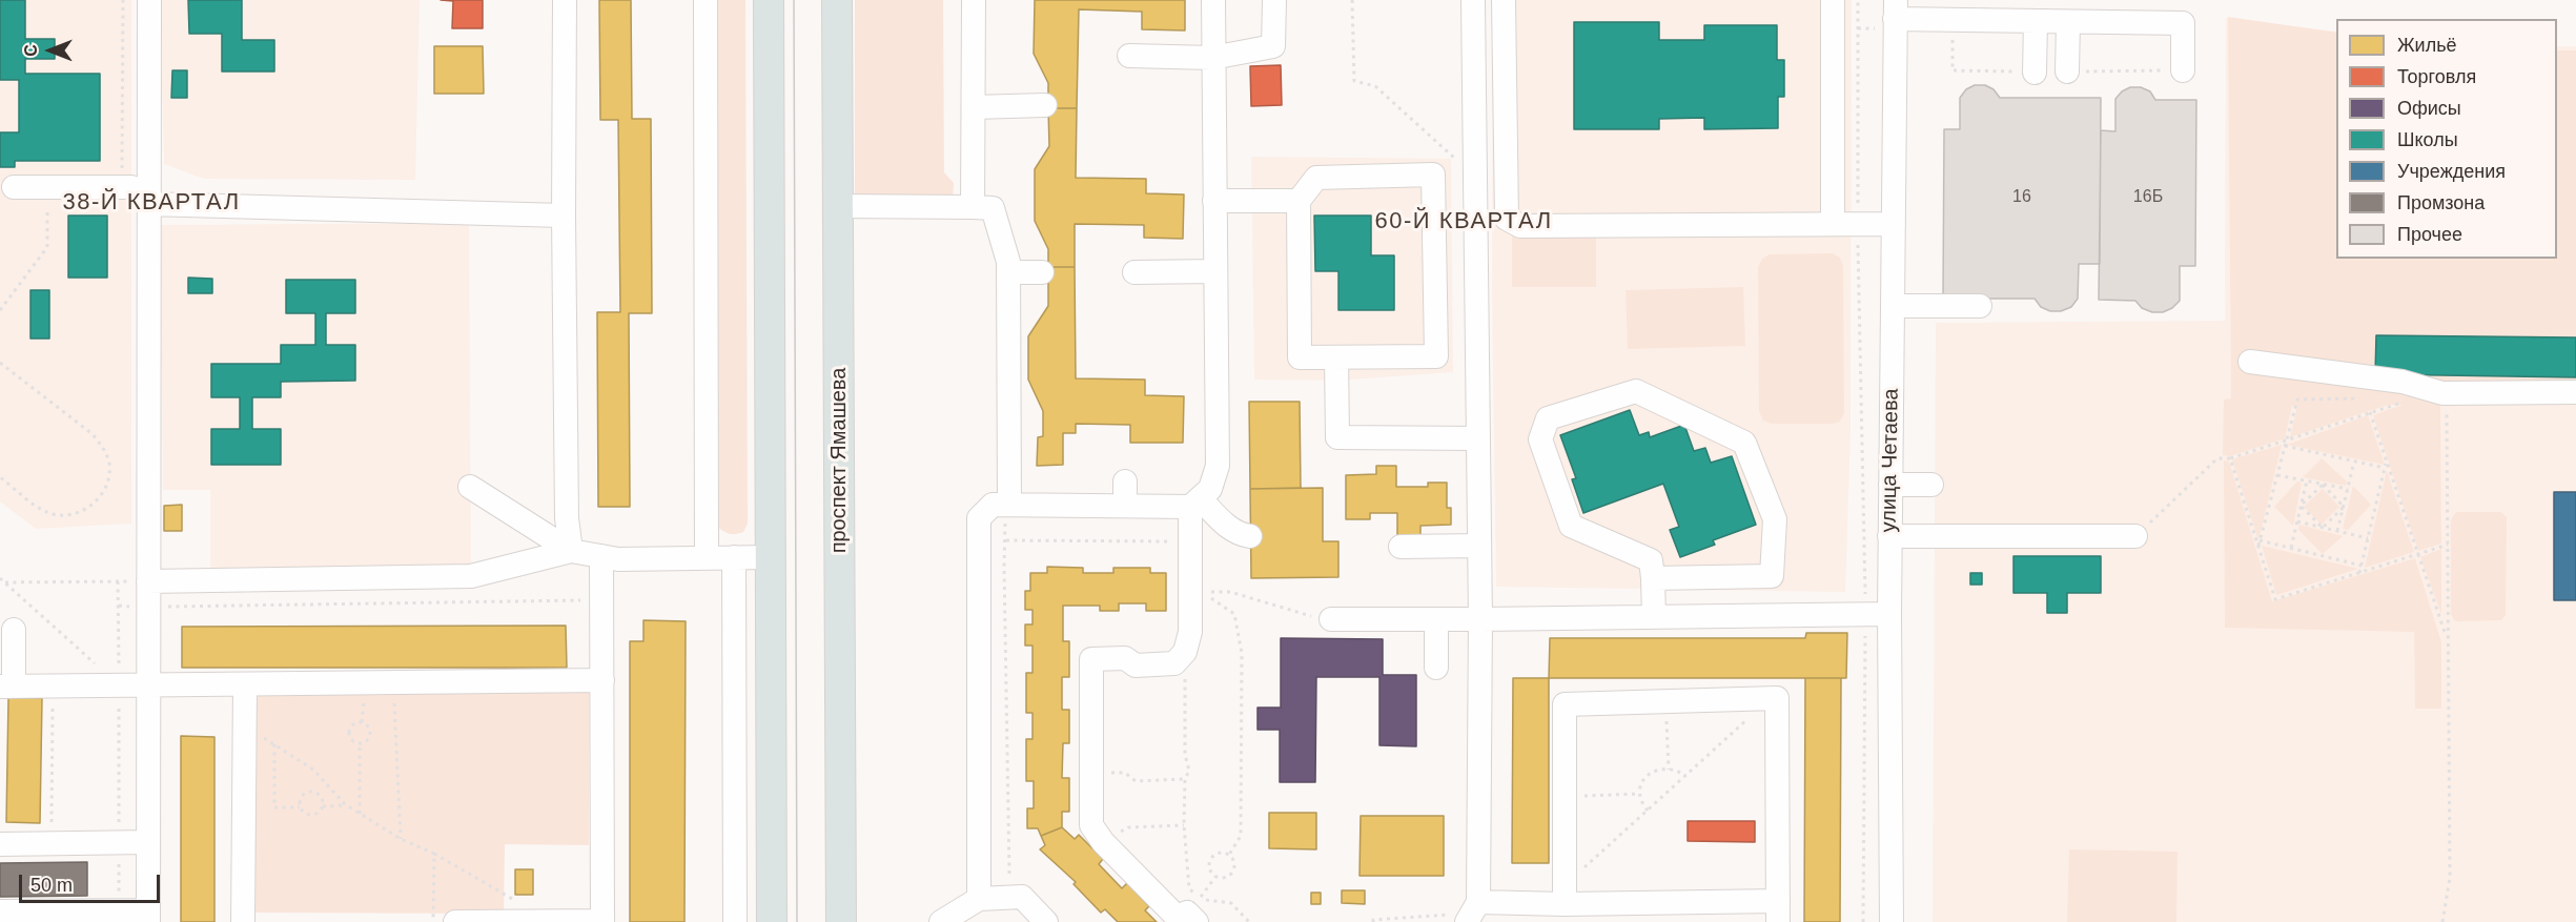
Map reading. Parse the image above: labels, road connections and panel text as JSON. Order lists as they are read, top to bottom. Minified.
{"streets":{"main road":["проспект Ямашева"],"street":["улица Четаева"]},"districts":["38-Й КВАРТАЛ","60-Й КВАРТАЛ"],"house_numbers":["16","16Б"],"legend":["Жильё","Торговля","Офисы","Школы","Учреждения","Промзона","Прочее"],"scale_bar":"50 m","north":"left"}
